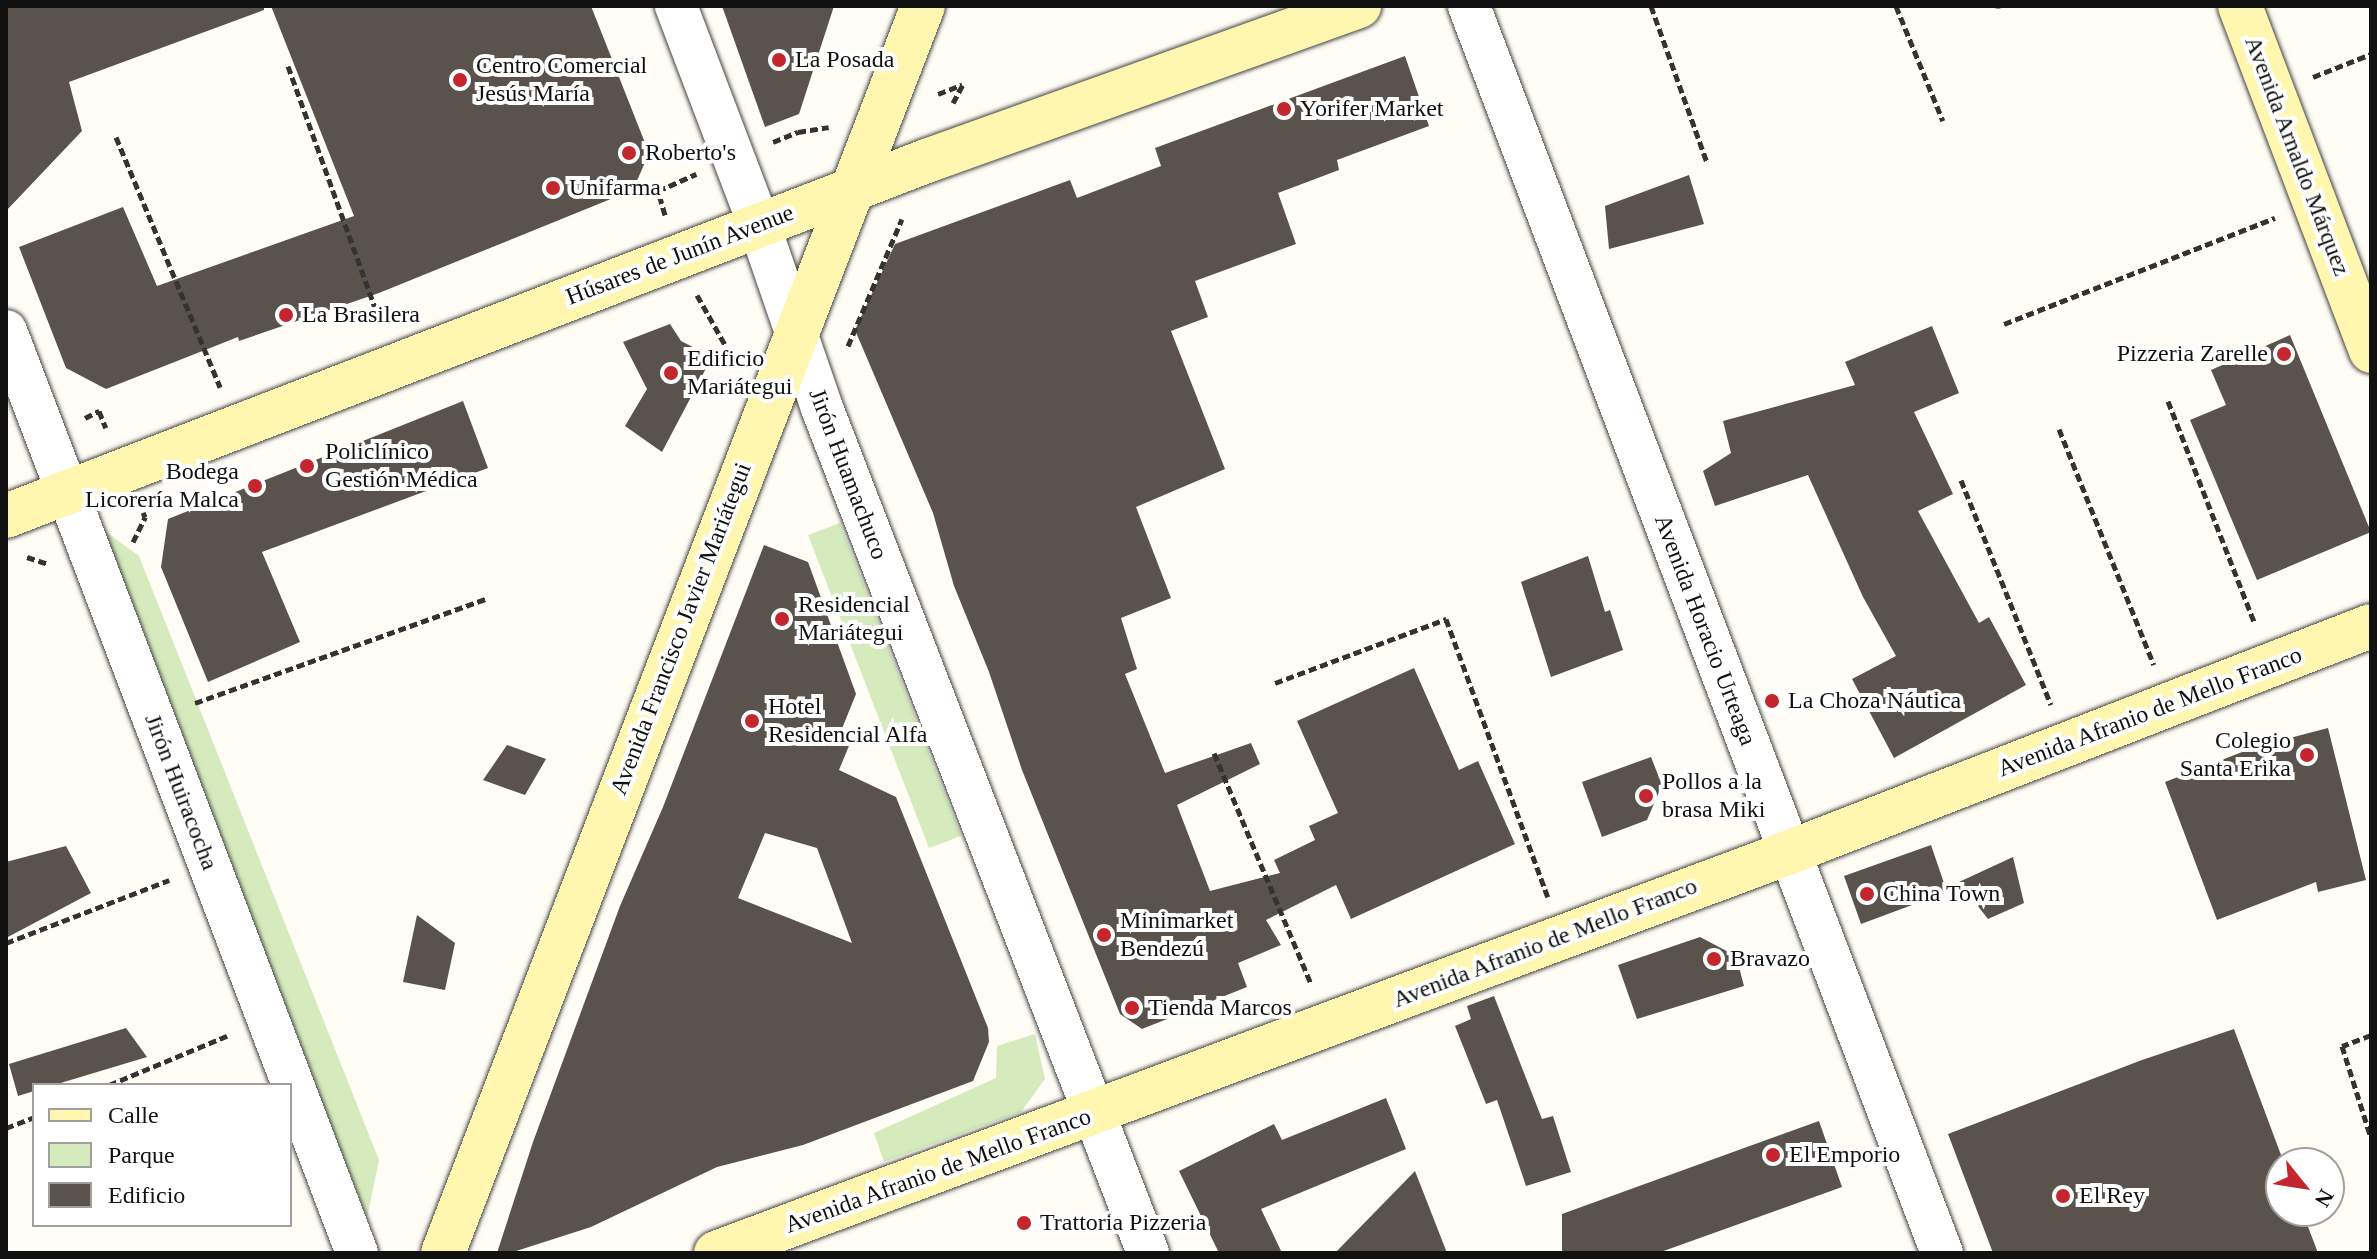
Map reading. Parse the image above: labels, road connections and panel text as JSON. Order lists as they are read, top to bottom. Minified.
{"streets":{"street":["Avenida Arnaldo Márquez","Húsares de Junín Avenue","Jirón Huamachuco","Avenida Francisco Javier Mariátegui","Avenida Horacio Urteaga","Avenida Afranio de Mello Franco","Jirón Huiracocha"]},"crossings":[["Húsares de Junín Avenue","Jirón Huamachuco"],["Húsares de Junín Avenue","Avenida Francisco Javier Mariátegui"],["Húsares de Junín Avenue","Jirón Huiracocha"],["Jirón Huamachuco","Avenida Francisco Javier Mariátegui"],["Jirón Huamachuco","Avenida Afranio de Mello Franco"],["Avenida Horacio Urteaga","Avenida Afranio de Mello Franco"]],"places":["La Posada","Centro Comercial Jesús María","Yorifer Market","Roberto's","Unifarma","La Brasilera","Pizzeria Zarelle","Edificio Mariátegui","Policlínico Gestión Médica","Bodega Licorería Malca","Residencial Mariátegui","La Choza Náutica","Hotel Residencial Alfa","Colegio Santa Erika","Pollos a la brasa Miki","China Town","Minimarket Bendezú","Bravazo","Tienda Marcos","El Emporio","El Rey","Trattoria Pizzeria"],"legend":["Calle","Parque","Edificio"],"north":"bottom right"}
